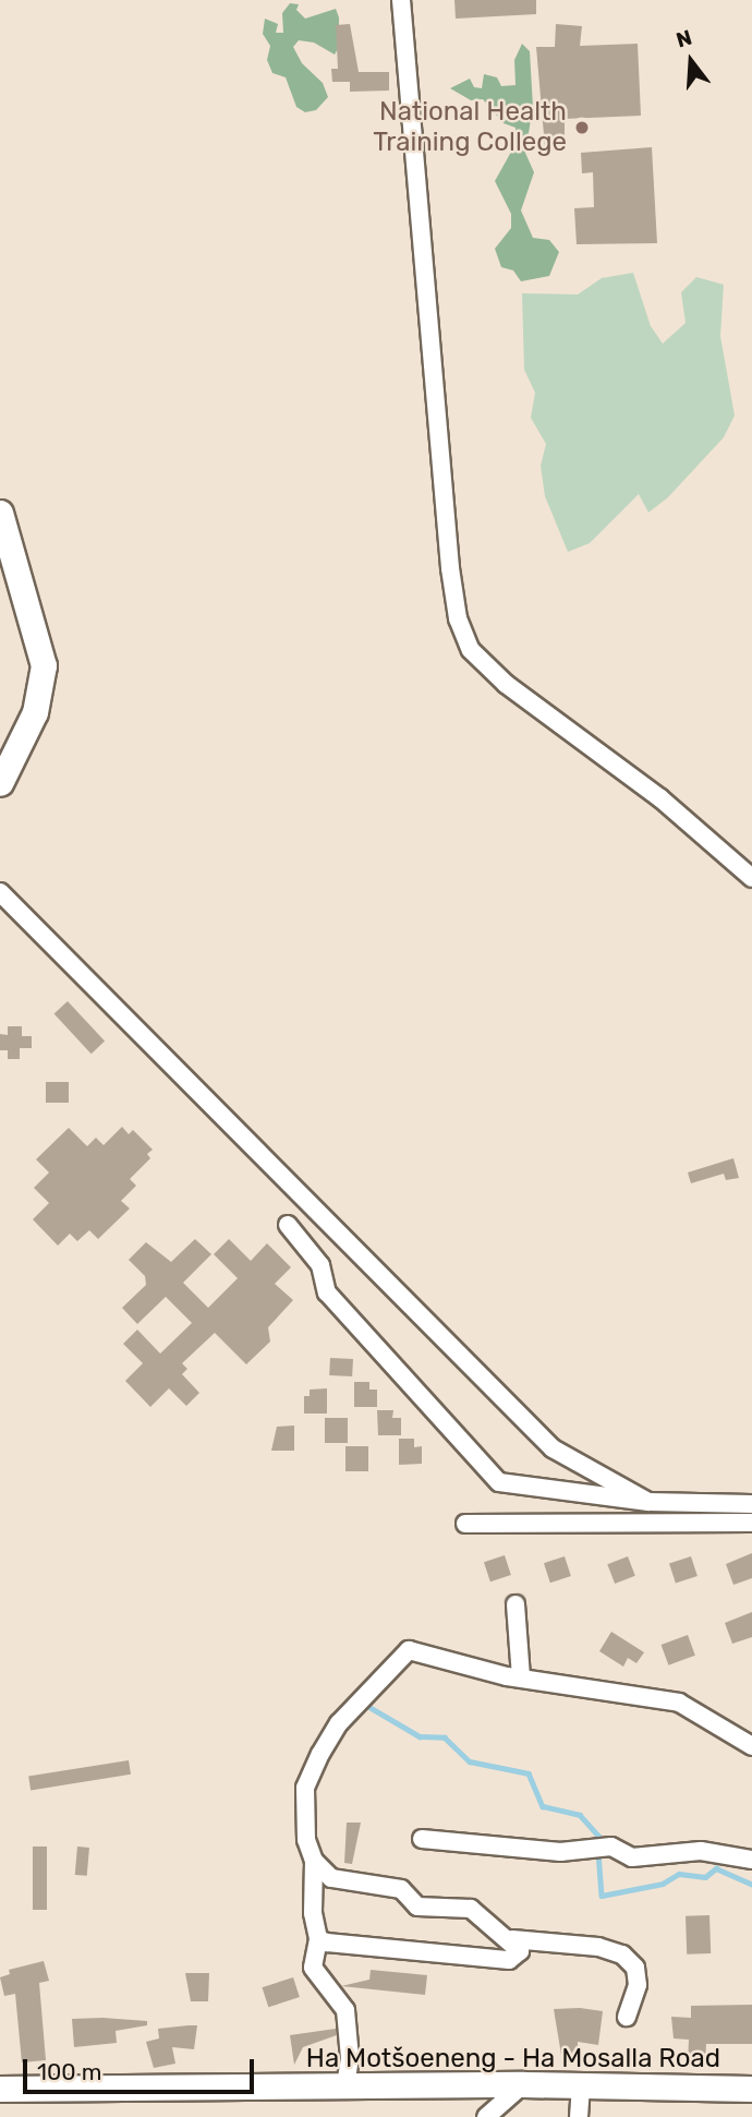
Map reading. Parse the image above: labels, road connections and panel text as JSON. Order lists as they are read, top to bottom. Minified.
{"streets":{"main road":["Ha Motšoeneng - Ha Mosalla Road"]},"places":["National Health Training College"],"scale_bar":"100 m","north":"top"}
